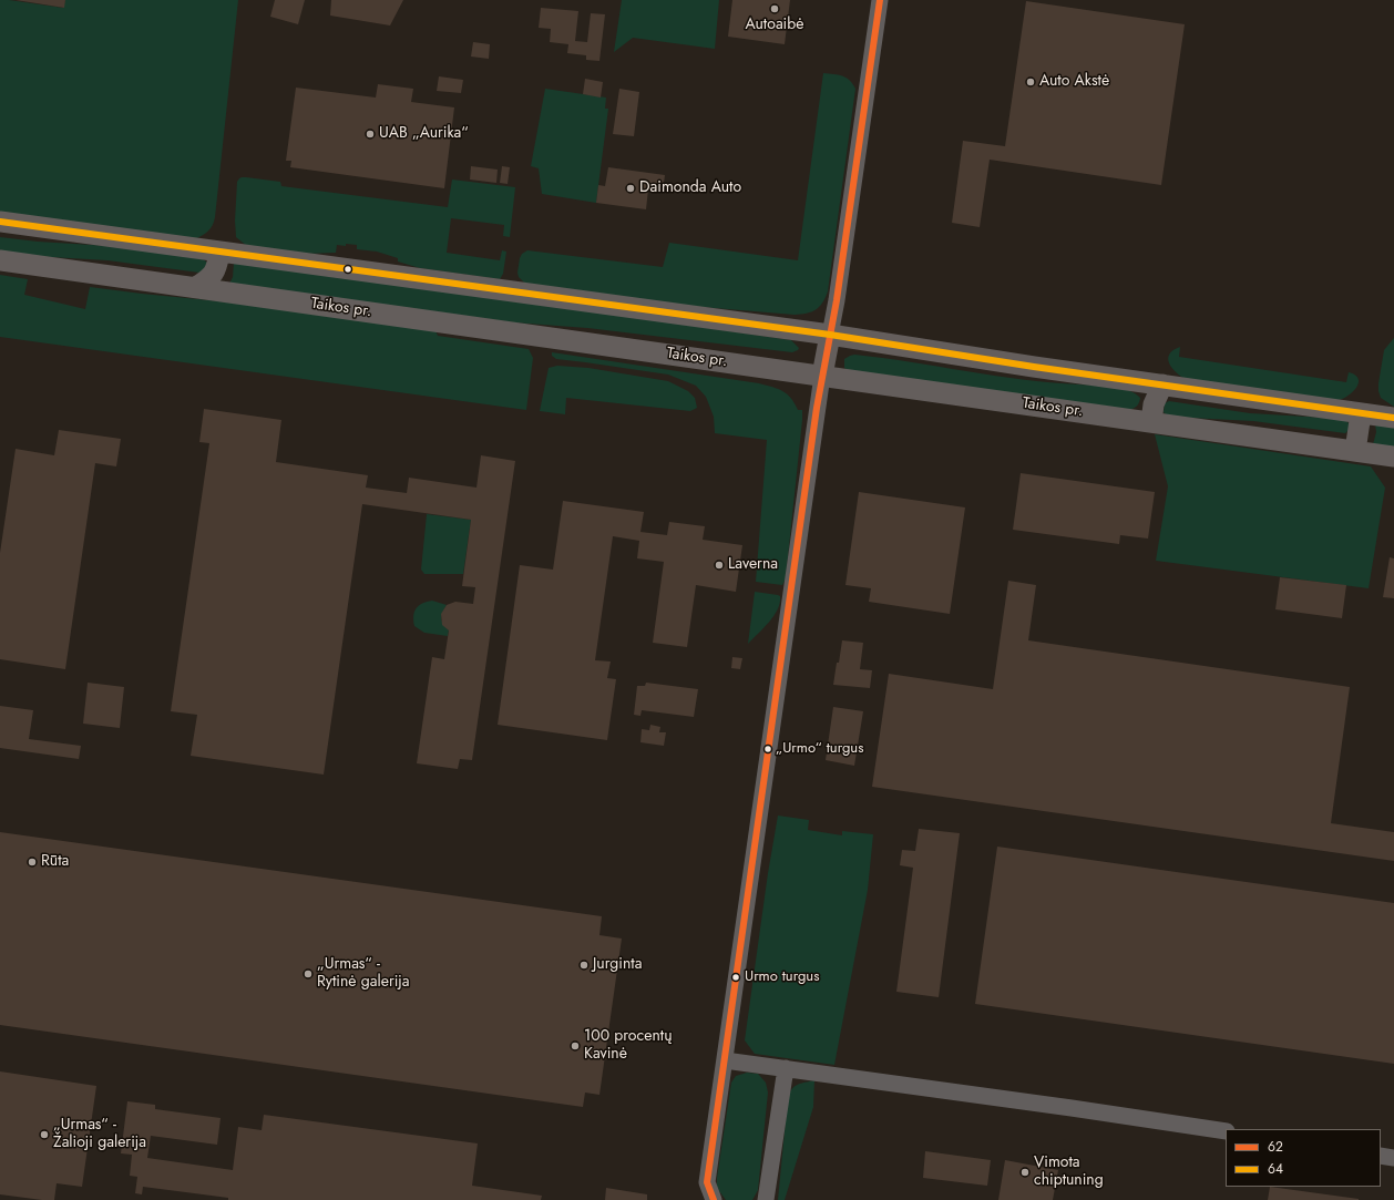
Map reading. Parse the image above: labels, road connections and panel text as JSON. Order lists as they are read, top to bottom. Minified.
{"streets":{"main road":["Taikos pr."]},"places":["Autoaibė","Auto Akstė","UAB „Aurika“","Daimonda Auto","Laverna","„Urmo“ turgus","Rūta","Jurginta","„Urmas“ - Rytinė galerija","Urmo turgus","100 procentų Kavinė","„Urmas“ - Žalioji galerija","Vimota chiptuning"],"lines":["transit line 62","transit line 64"],"legend":["62","64"]}
